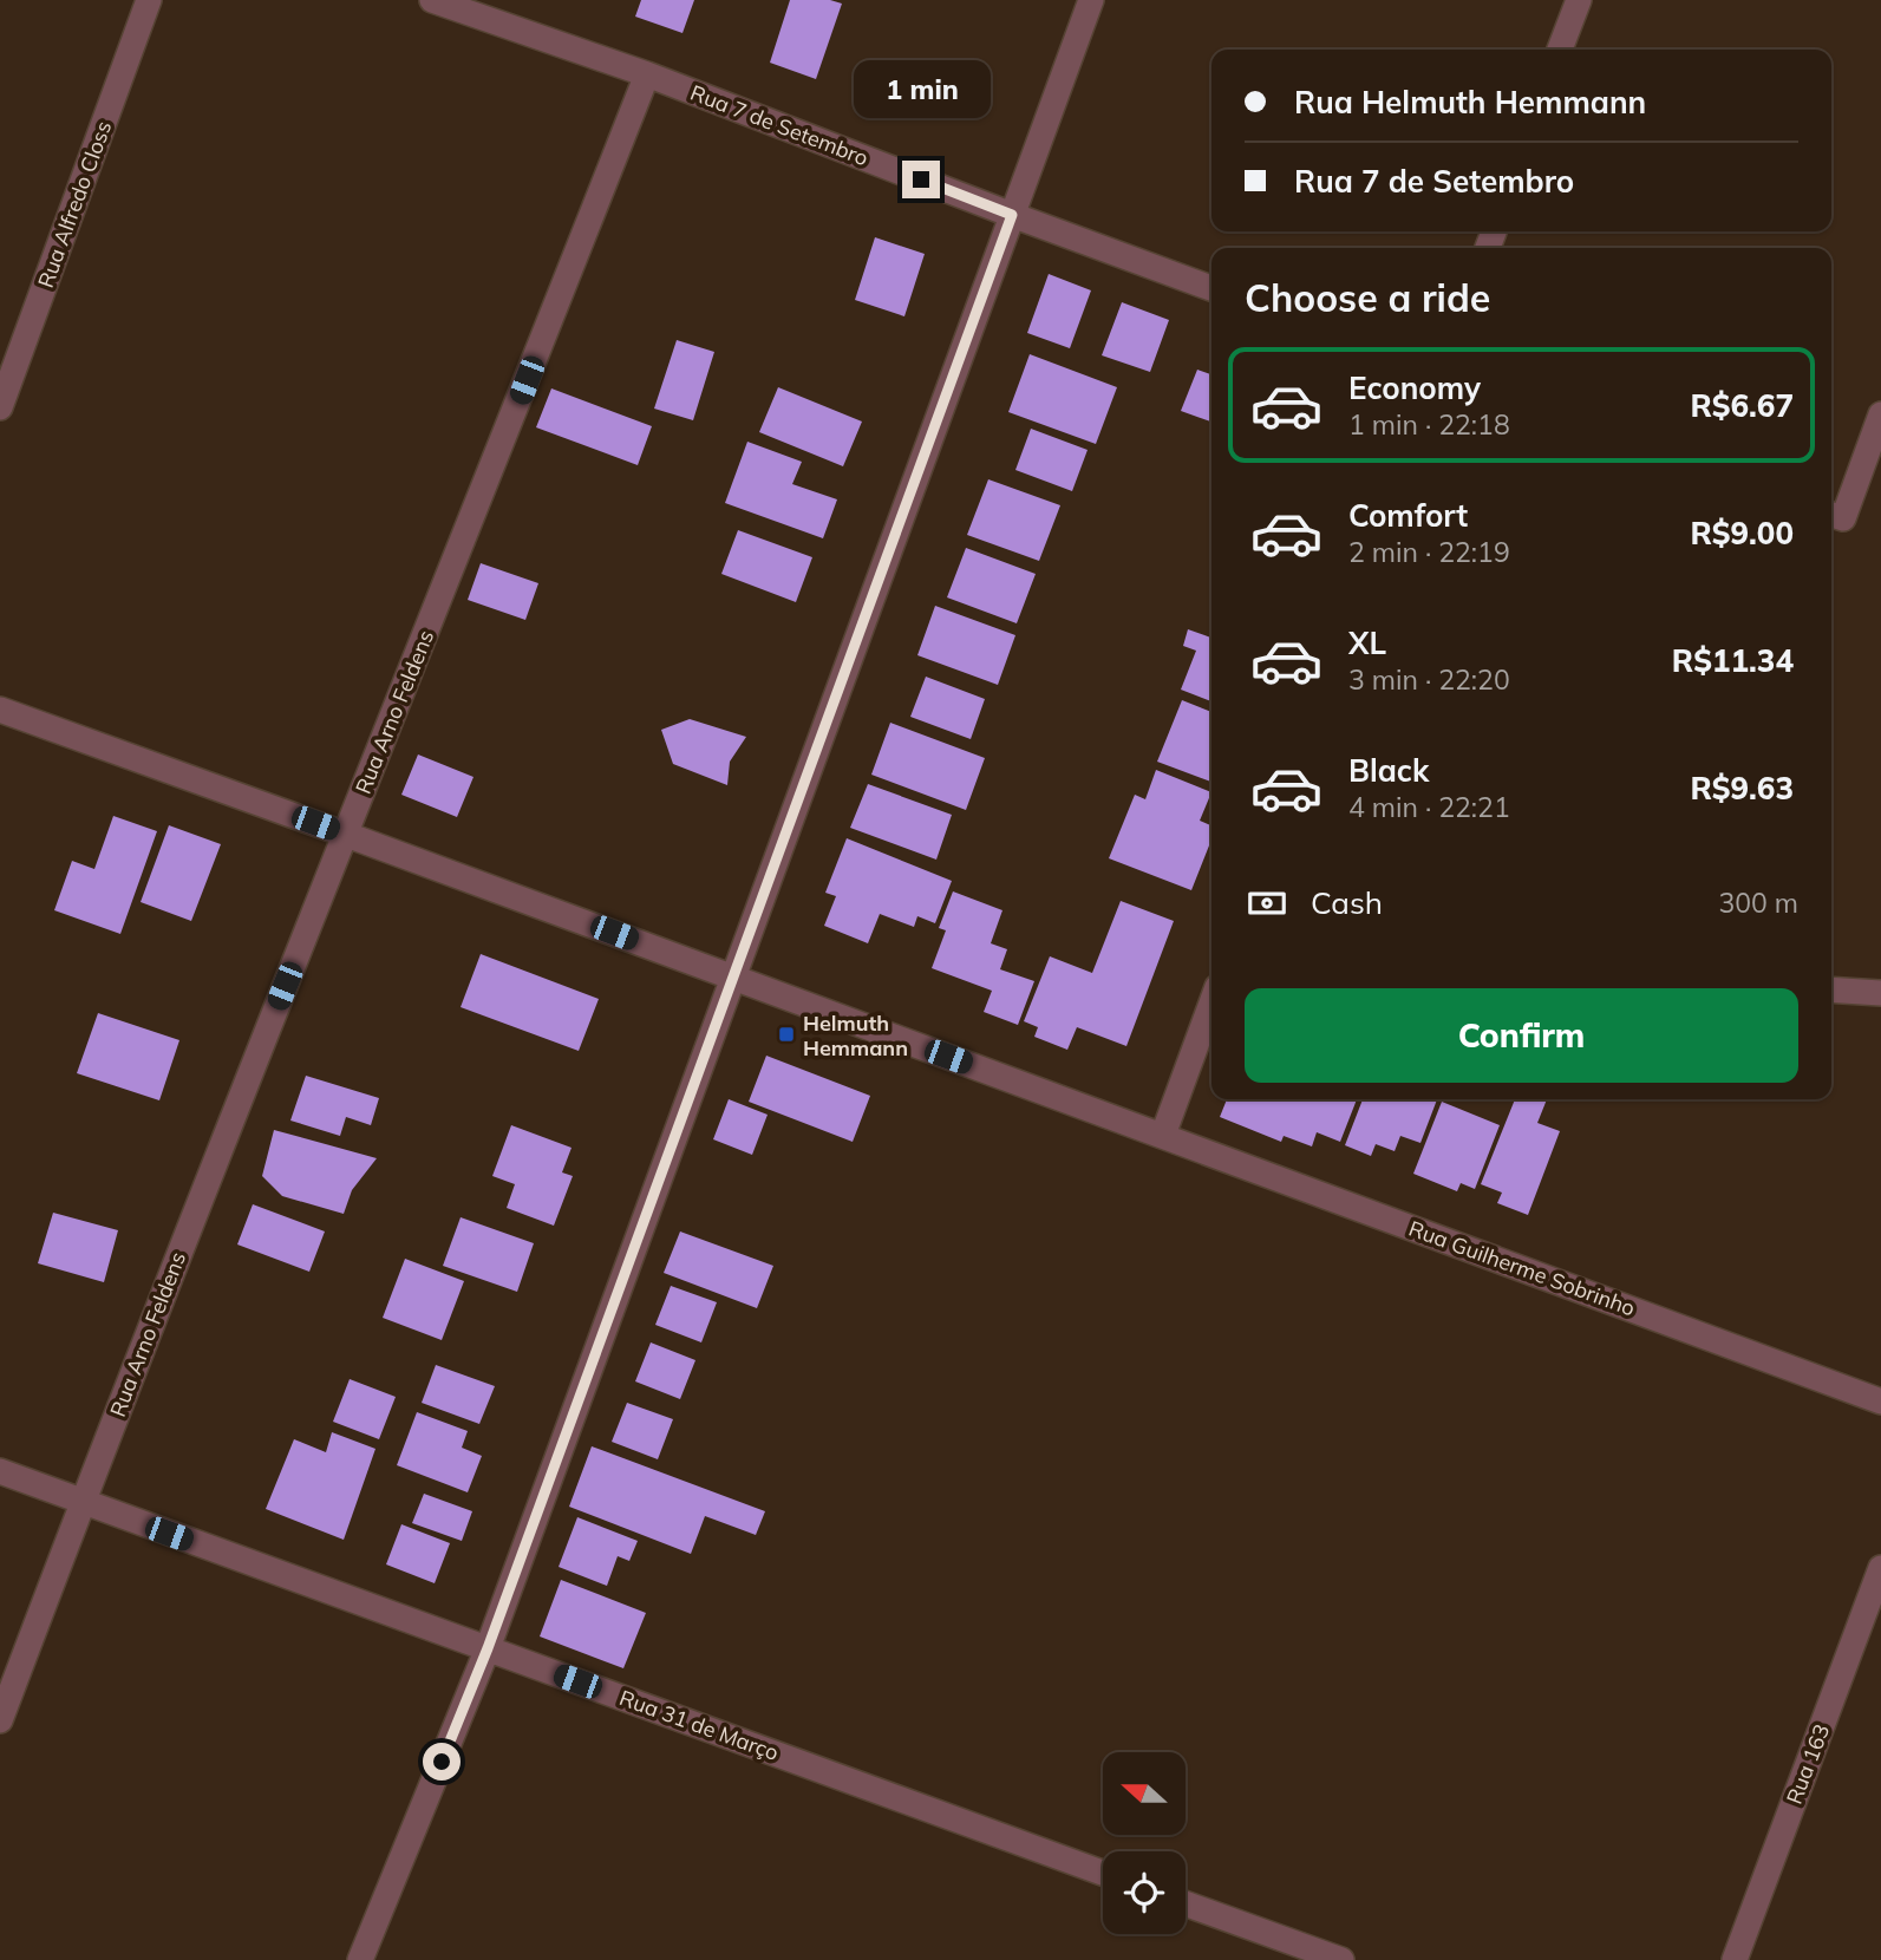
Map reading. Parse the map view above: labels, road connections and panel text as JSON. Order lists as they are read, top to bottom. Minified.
{"streets":{"street":["Rua 7 de Setembro","Rua Alfredo Closs","Rua Arno Feldens","Rua Guilherme Sobrinho","Rua 31 de Março","Rua 163"]},"crossings":[["Rua 7 de Setembro","Rua Arno Feldens"],["Rua Arno Feldens","Rua Guilherme Sobrinho"],["Rua Arno Feldens","Rua 31 de Março"]],"places":{"transit":["Helmuth Hemmann"]},"north":"left","page":{"banner":["Rua Helmuth Hemmann","Rua 7 de Setembro"],"bubble":"1 min","heading":"Choose a ride","list":[{"name":"Economy","note":"1 min · 22:18","value":"R$6.67"},{"name":"Comfort","note":"2 min · 22:19","value":"R$9.00"},{"name":"XL","note":"3 min · 22:20","value":"R$11.34"},{"name":"Black","note":"4 min · 22:21","value":"R$9.63"}],"pay":["Cash","300 m"],"buttons":"Confirm"}}
